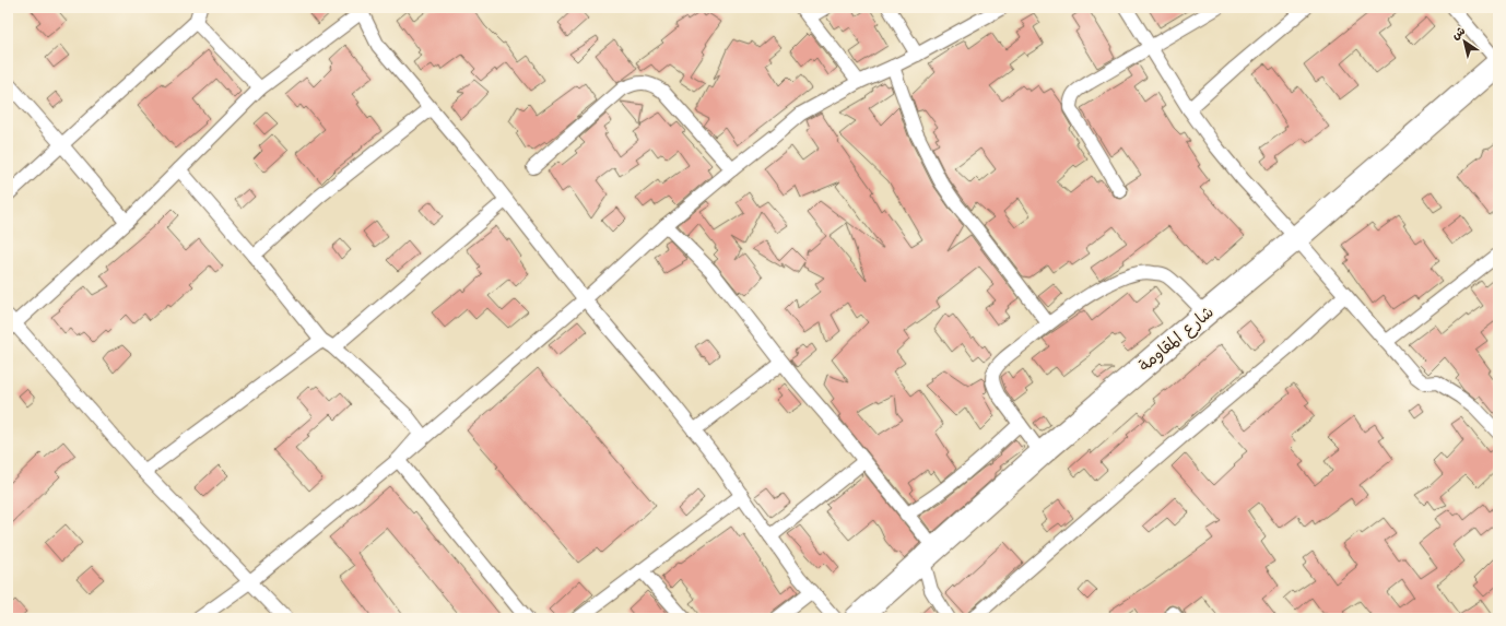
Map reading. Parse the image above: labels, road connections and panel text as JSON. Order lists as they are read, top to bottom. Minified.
{"streets":{"highway":["شارع المقاومة"]},"north":"top left"}
